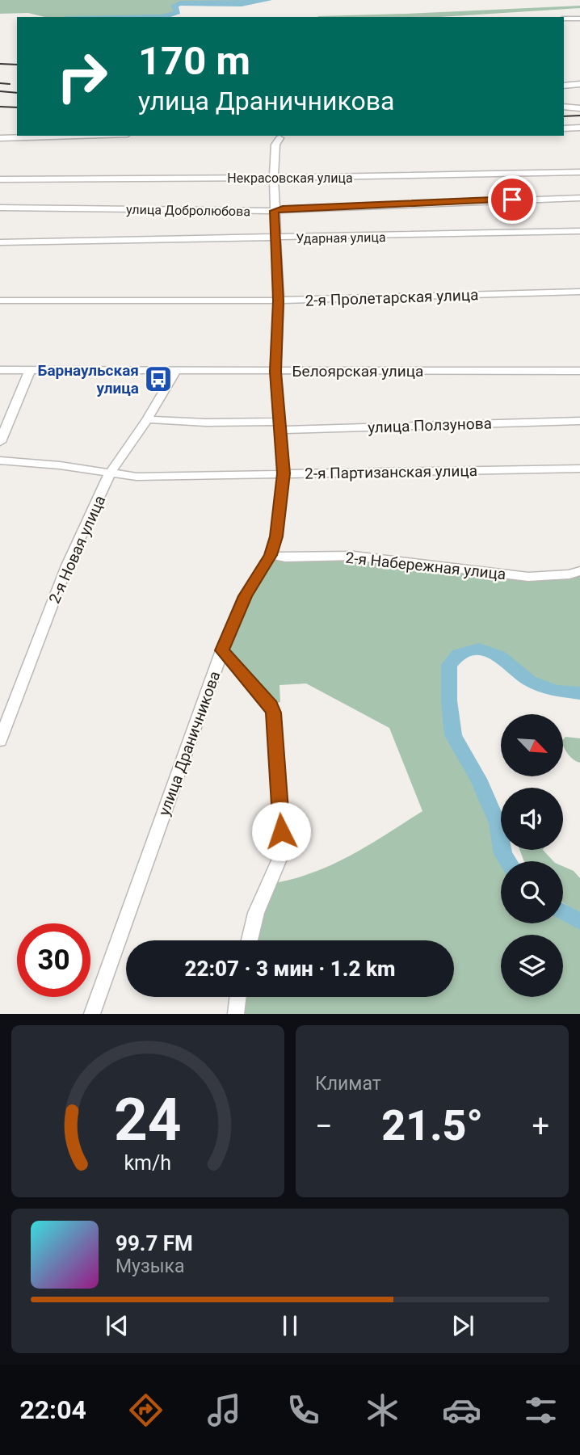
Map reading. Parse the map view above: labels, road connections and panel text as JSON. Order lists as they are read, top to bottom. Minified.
{"streets":{"street":["Некрасовская улица","улица Добролюбова","Ударная улица","2-я Пролетарская улица","Белоярская улица","улица Ползунова","2-я Партизанская улица","2-я Новая улица","2-я Набережная улица","улица Драничникова"]},"crossings":[["Некрасовская улица","улица Драничникова"],["улица Добролюбова","улица Драничникова"],["Ударная улица","улица Драничникова"],["2-я Пролетарская улица","улица Драничникова"],["Белоярская улица","2-я Новая улица"],["Белоярская улица","улица Драничникова"],["улица Ползунова","2-я Новая улица"],["улица Ползунова","улица Драничникова"],["2-я Партизанская улица","2-я Новая улица"],["2-я Партизанская улица","улица Драничникова"],["2-я Набережная улица","улица Драничникова"]],"places":{"bus stop":["Барнаульская улица"]},"north":"bottom right","page":{"turn":["170 m","улица Драничникова"],"limit":"30","trip":"22:07 · 3 мин · 1.2 km","tile":"Климат","heat":["−","21.5°","+"],"song":["99.7 FM","Музыка"],"tabs":"22:04","gauge":["24","km/h"]}}
